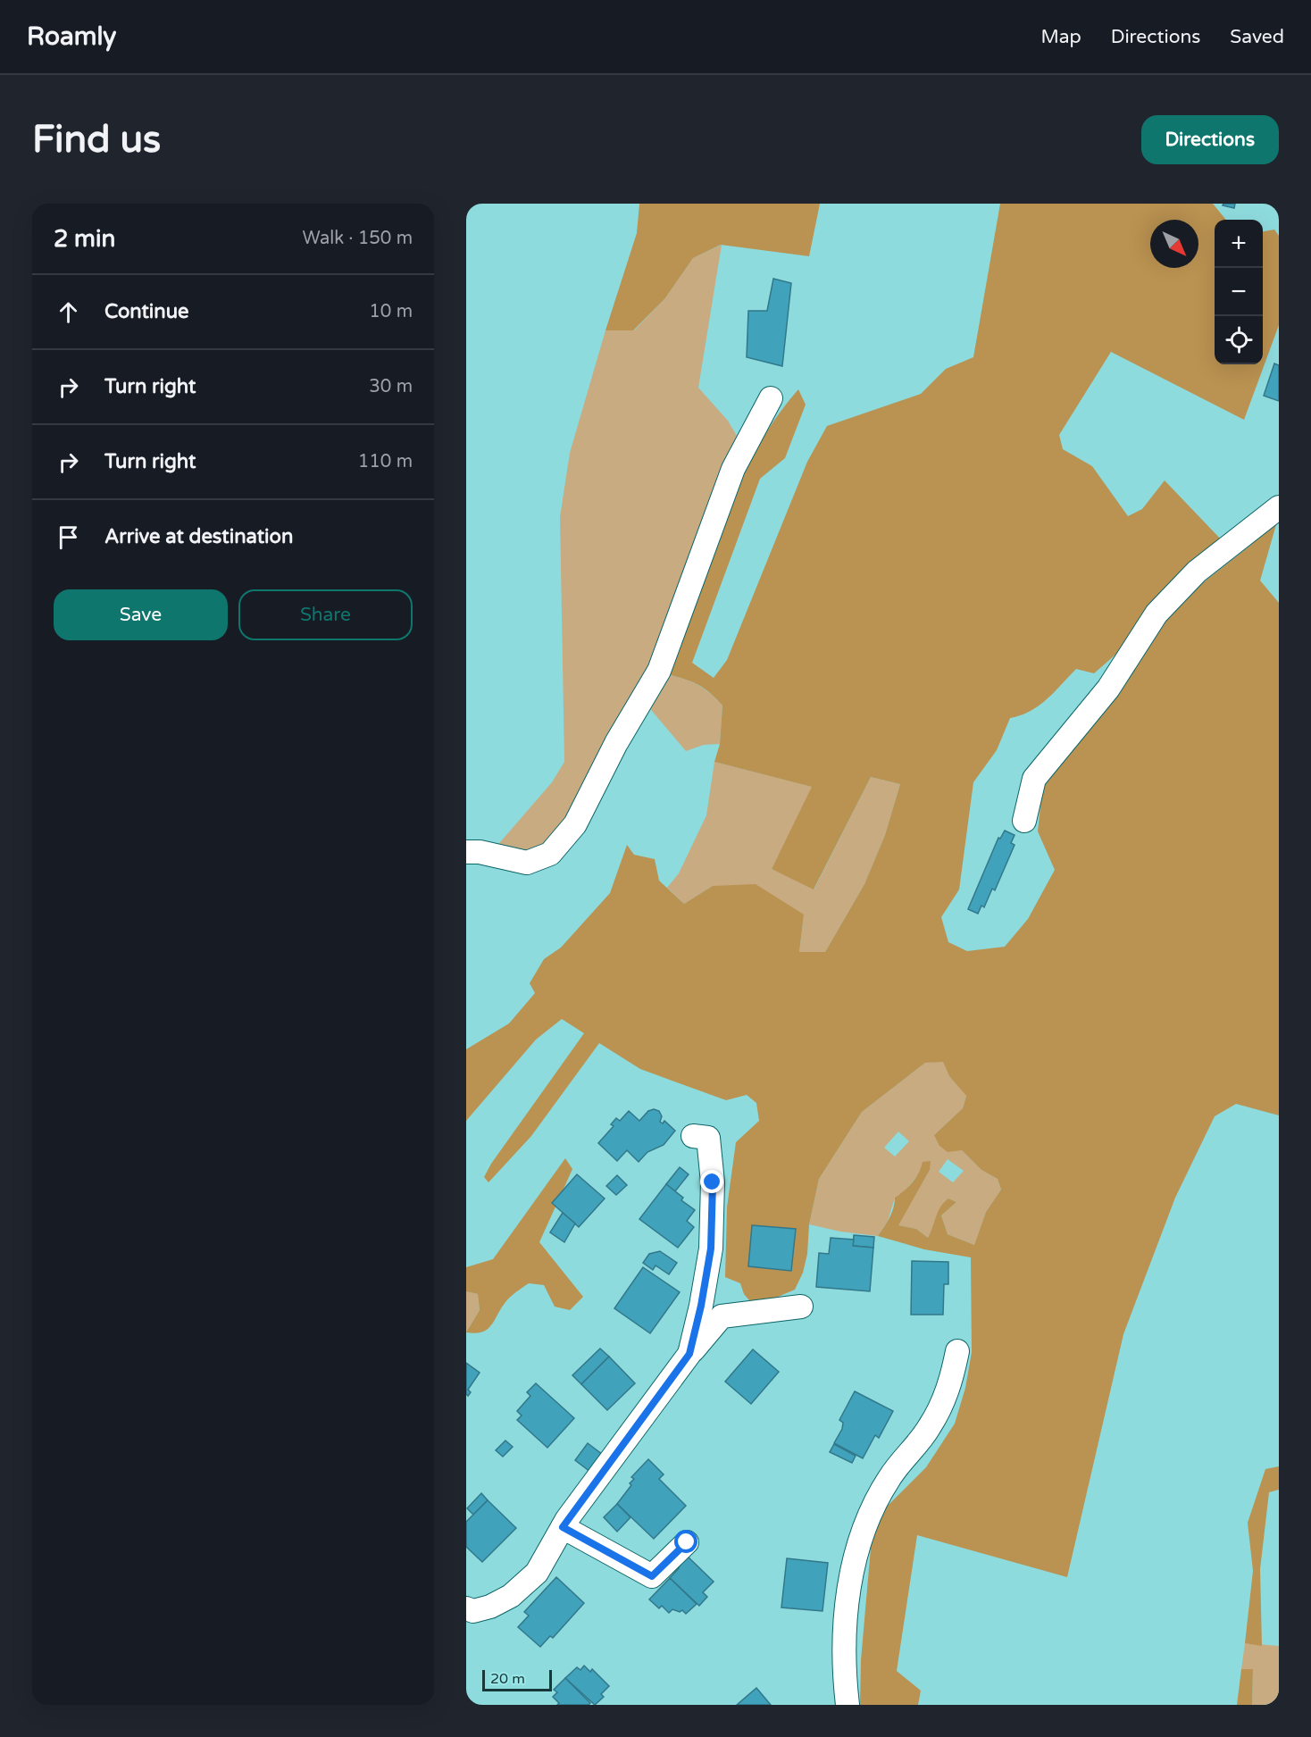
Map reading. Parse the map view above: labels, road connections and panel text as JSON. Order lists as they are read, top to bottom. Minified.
{"scale_bar":"20 m","north":"bottom right","page":{"header":"Roamly","nav":["Map","Directions","Saved"],"buttons":["Directions",["Save","Share"]],"title":"Find us","heading":["2 min","Walk · 150 m"],"map_buttons":["+","−"],"list":[["Continue","10 m"],["Turn right","30 m"],["Turn right","110 m"],"Arrive at destination"],"scale":"20 m"}}
